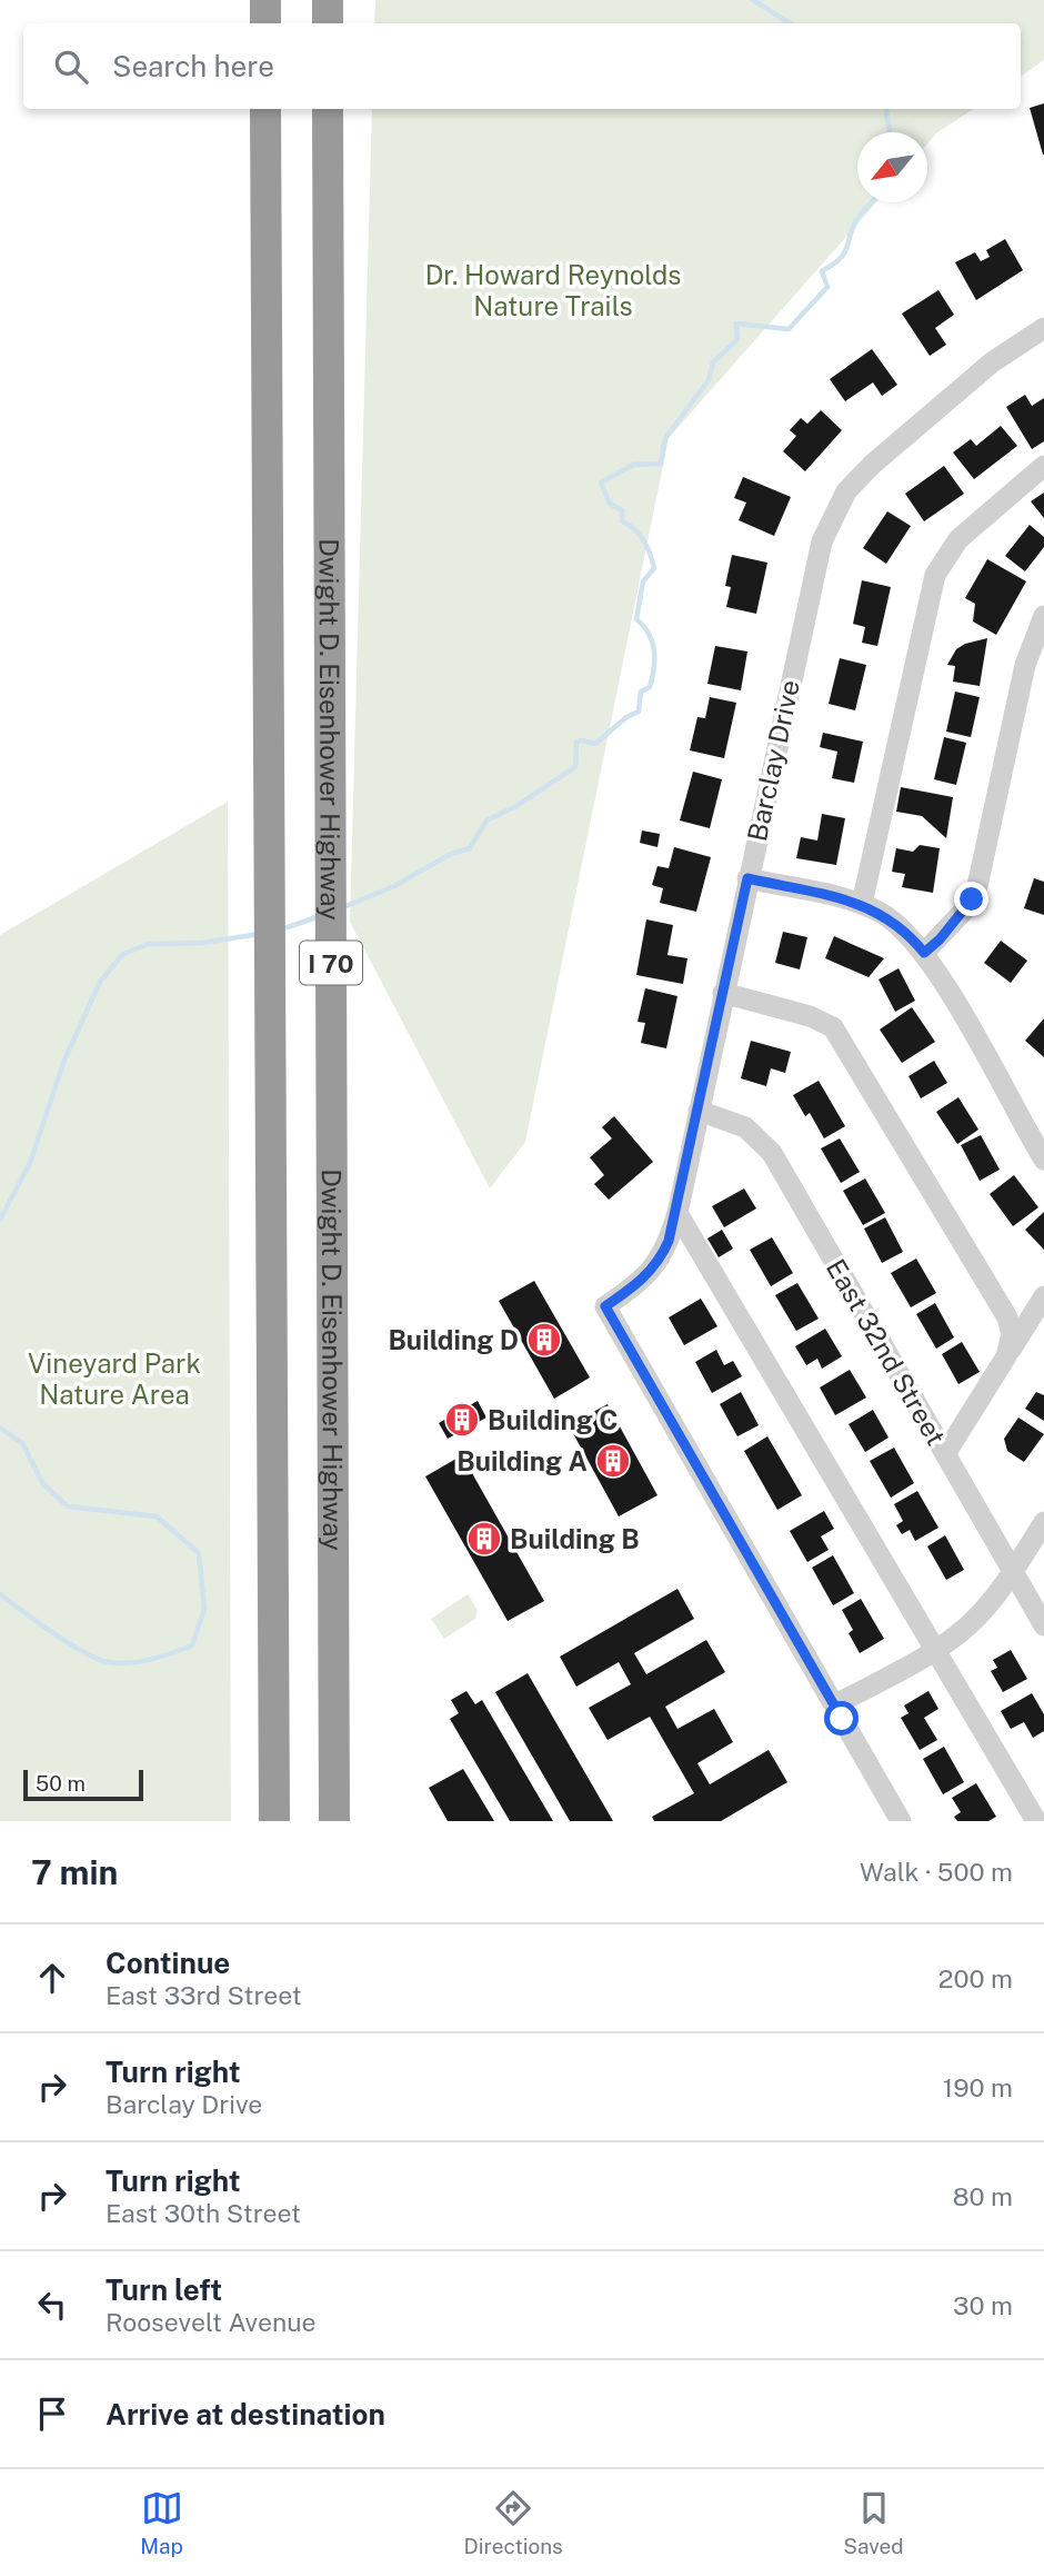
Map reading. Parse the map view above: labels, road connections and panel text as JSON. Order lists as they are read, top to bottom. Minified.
{"streets":{"highway":["Dwight D. Eisenhower Highway","I 70"],"street":["Barclay Drive","East 32nd Street"]},"crossings":[["Barclay Drive","East 32nd Street"]],"parks":["Dr. Howard Reynolds Nature Trails","Vineyard Park Nature Area"],"places":{"building":["Building D","Building C","Building A","Building B"]},"scale_bar":"50 m","north":"bottom left","page":{"search":"Search here","scale":"50 m","heading":["7 min","Walk · 500 m"],"list":[["Continue","East 33rd Street","200 m"],["Turn right","Barclay Drive","190 m"],["Turn right","East 30th Street","80 m"],["Turn left","Roosevelt Avenue","30 m"],"Arrive at destination"],"nav":["Map","Directions","Saved"]}}
